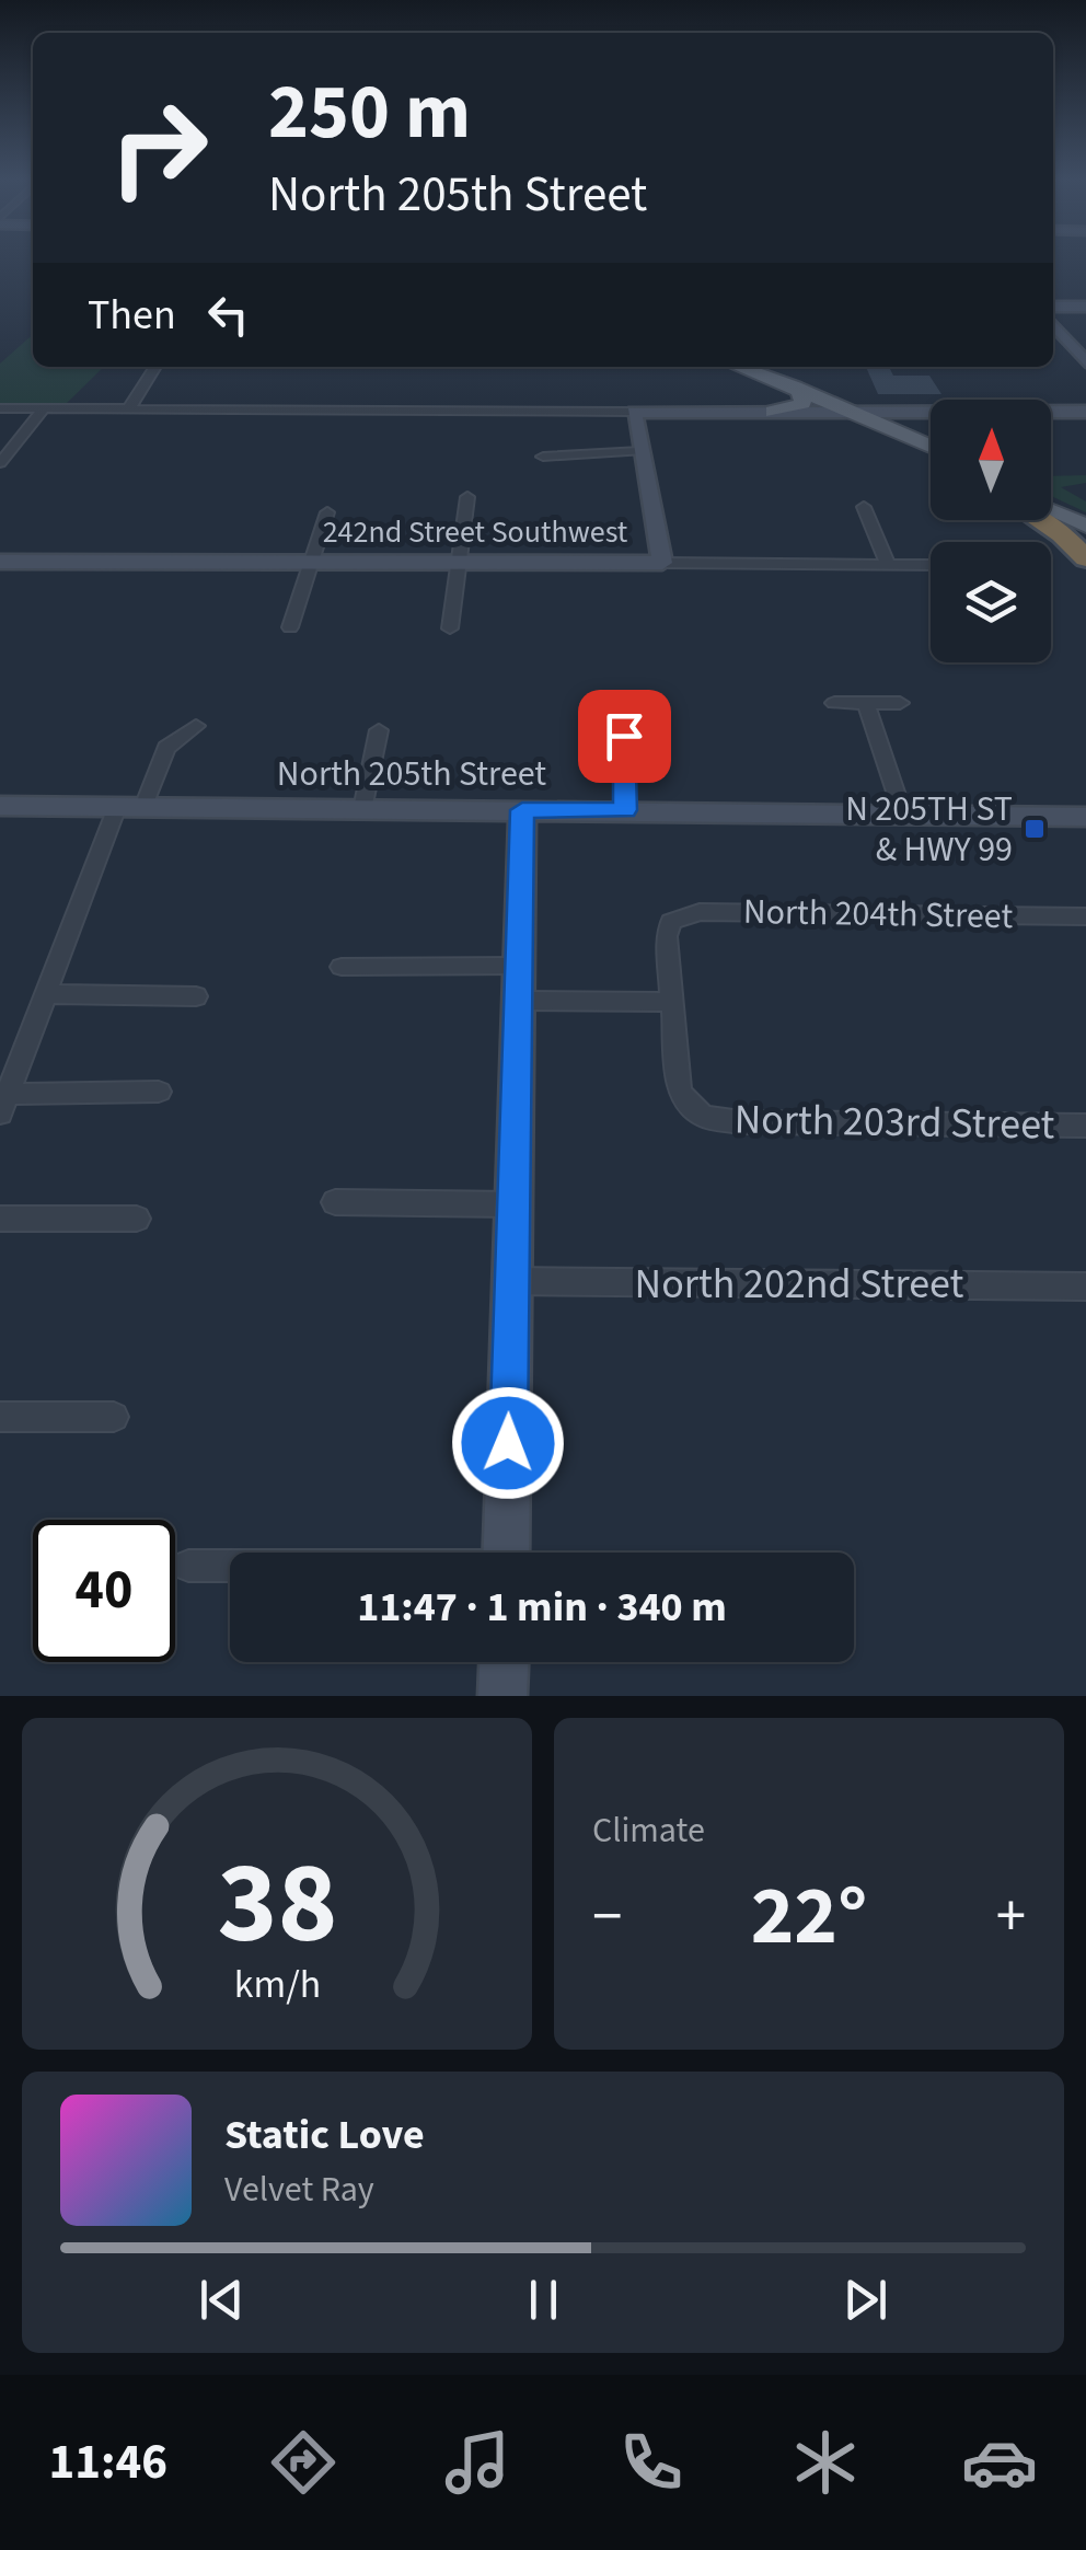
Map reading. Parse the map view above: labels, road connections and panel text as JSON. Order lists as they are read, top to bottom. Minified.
{"streets":{"street":["242nd Street Southwest","North 205th Street","North 204th Street","North 203rd Street","North 202nd Street"]},"crossings":[["North 204th Street","North 203rd Street"]],"places":{"transit":["N 205TH ST & HWY 99"]},"north":"top","page":{"turn":["250 m","North 205th Street"],"then":"Then","limit":"40","trip":"11:47 · 1 min · 340 m","tile":"Climate","heat":["−","22°","+"],"song":["Static Love","Velvet Ray"],"tabs":"11:46","gauge":["38","km/h"]}}
